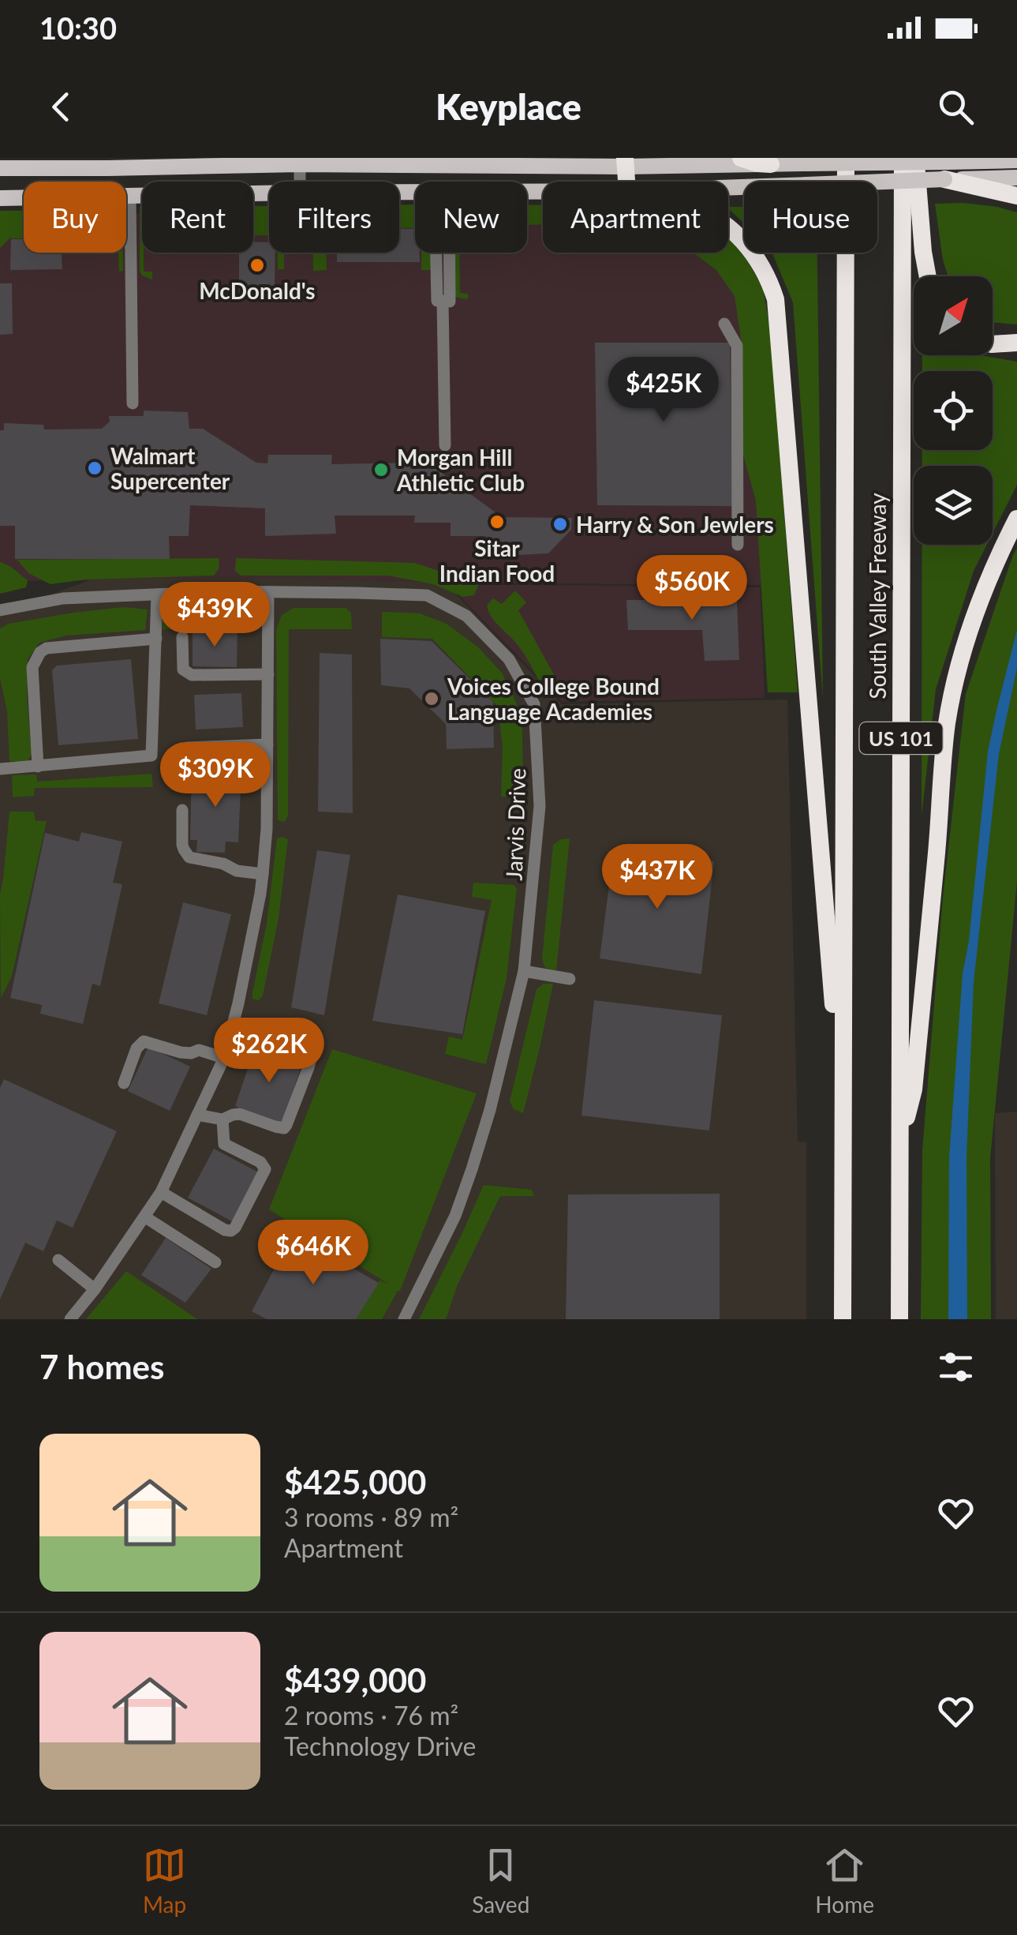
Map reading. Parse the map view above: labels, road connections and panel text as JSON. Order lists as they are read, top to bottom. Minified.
{"streets":{"highway":["South Valley Freeway","US 101"],"street":["Jarvis Drive"]},"places":["McDonald's","Walmart Supercenter","Morgan Hill Athletic Club","Sitar Indian Food","Harry & Son Jewlers","Voices College Bound Language Academies"],"north":"top right","page":{"status":"10:30","header":"Keyplace","chip":["Buy","Rent","Filters","New","Apartment","House"],"price":["$425K","$560K","$439K","$309K","$437K","$262K","$646K"],"heading":"7 homes","list":[{"name":"$425,000","note":"3 rooms · 89 m² · Apartment"},{"name":"$439,000","note":"2 rooms · 76 m² · Technology Drive"}],"tabs":["Map","Saved","Home"]}}
